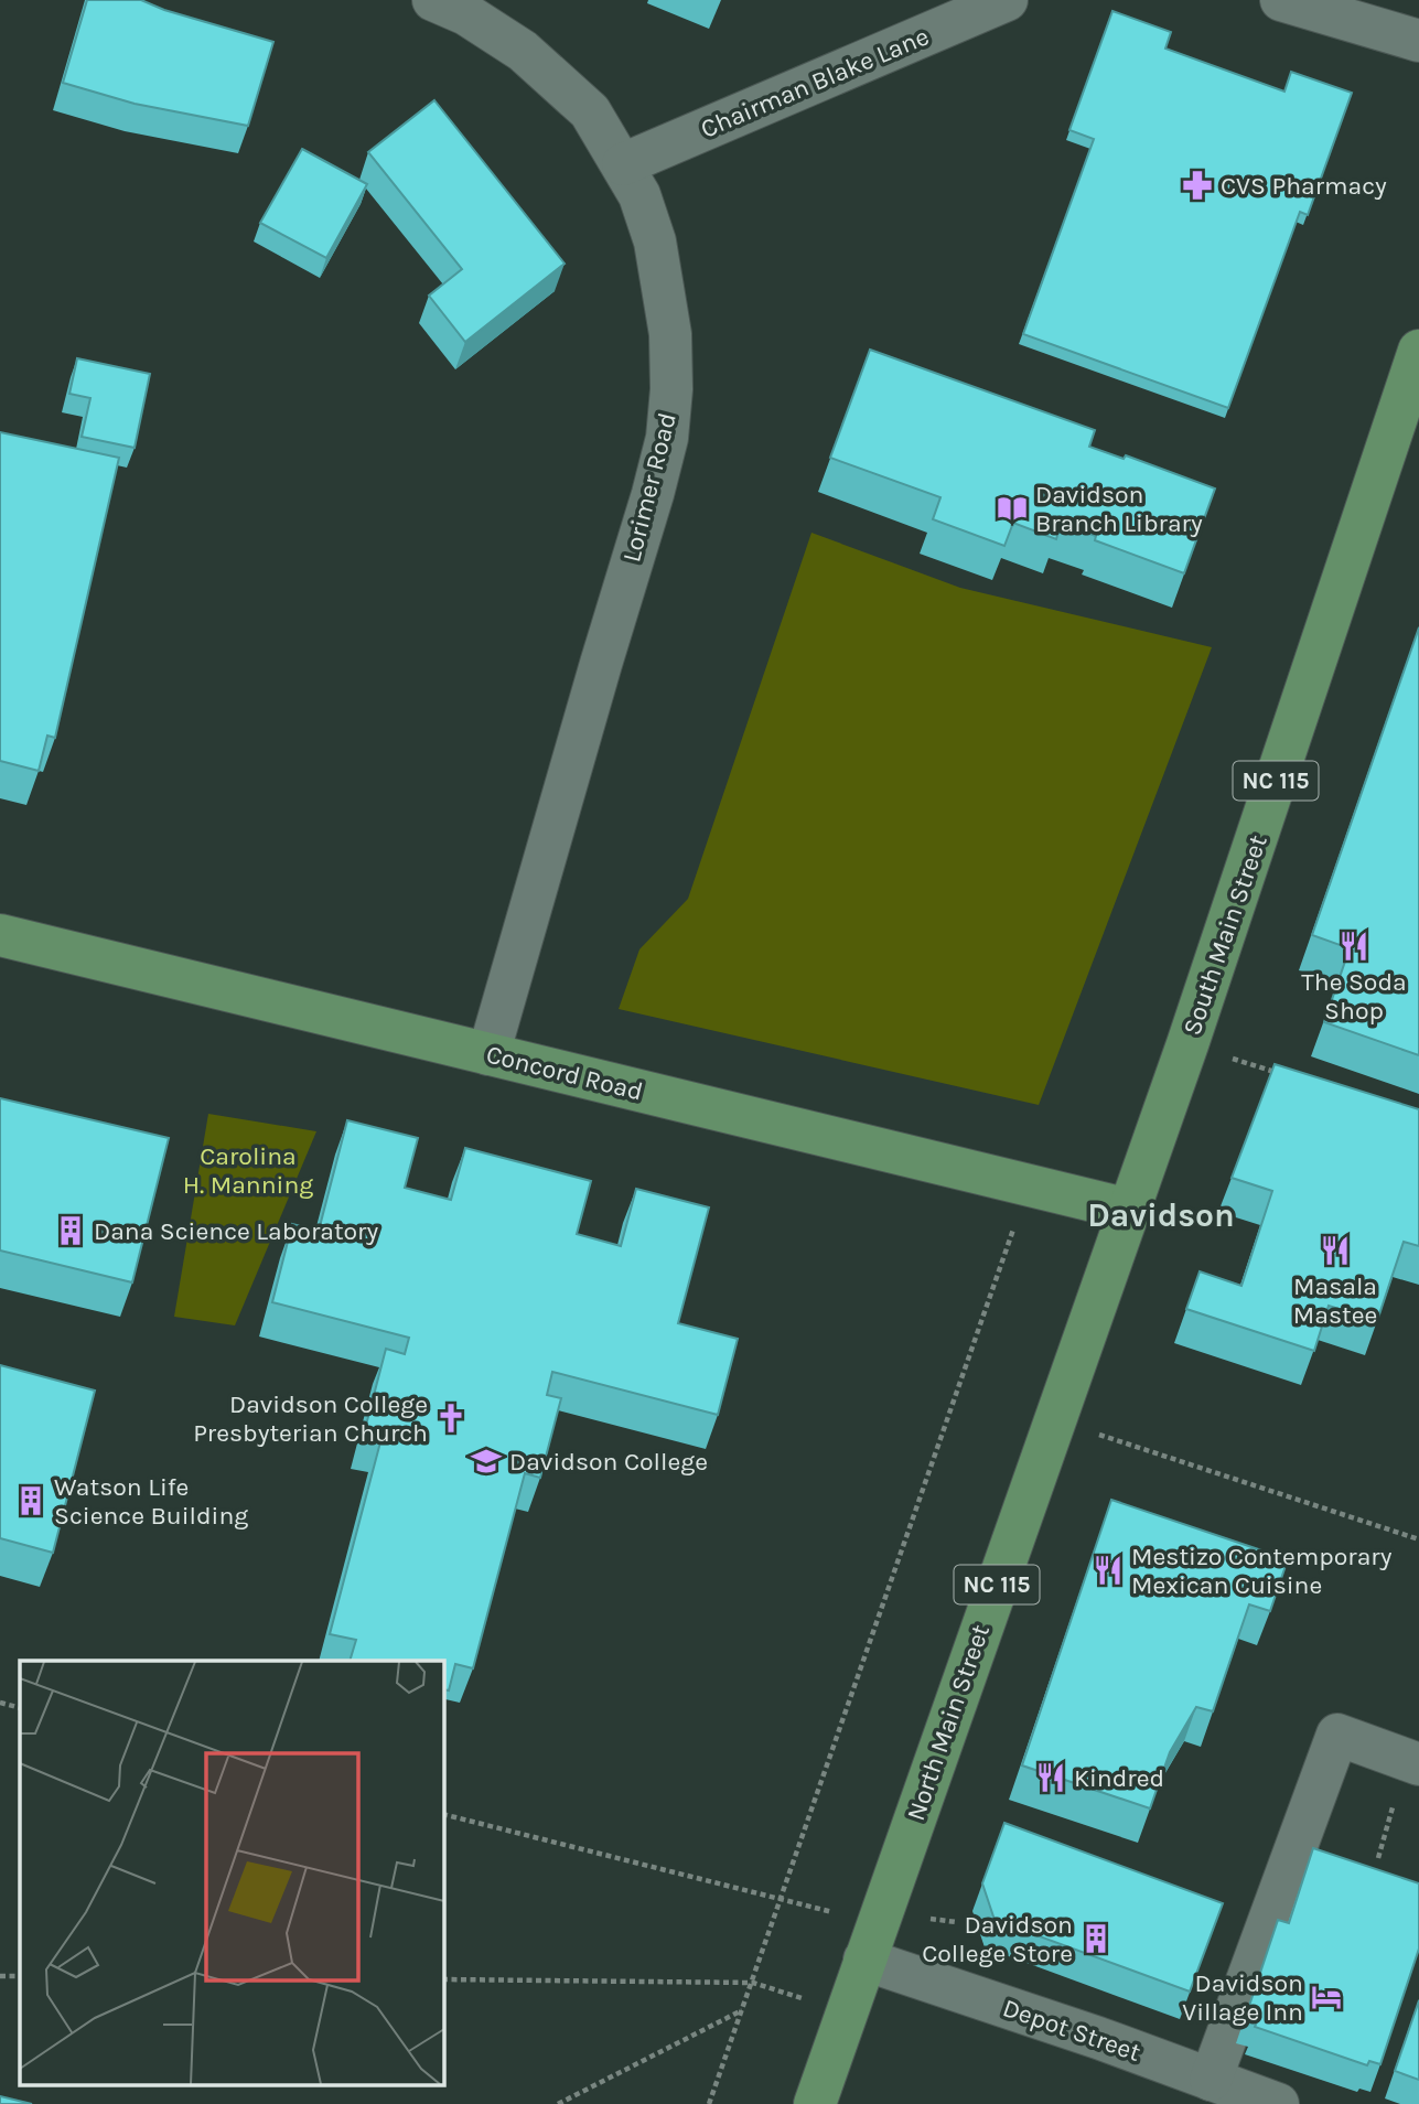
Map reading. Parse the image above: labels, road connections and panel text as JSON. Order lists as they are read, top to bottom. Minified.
{"streets":{"main road":["NC 115","South Main Street","Concord Road","North Main Street"],"street":["Chairman Blake Lane","Lorimer Road","Depot Street"]},"crossings":[["Chairman Blake Lane","Lorimer Road"],["Lorimer Road","Concord Road"],["South Main Street","Concord Road"],["South Main Street","North Main Street"],["Concord Road","North Main Street"],["North Main Street","Depot Street"]],"districts":["Davidson"],"parks":["Carolina H. Manning"],"places":{"pharmacy":["CVS Pharmacy"],"library":["Davidson Branch Library"],"restaurant":["The Soda Shop","Masala Mastee","Mestizo Contemporary Mexican Cuisine","Kindred"],"building":["Dana Science Laboratory","Watson Life Science Building","Davidson College Store"],"church":["Davidson College Presbyterian Church"],"school or university":["Davidson College"],"hotel":["Davidson Village Inn"]}}
